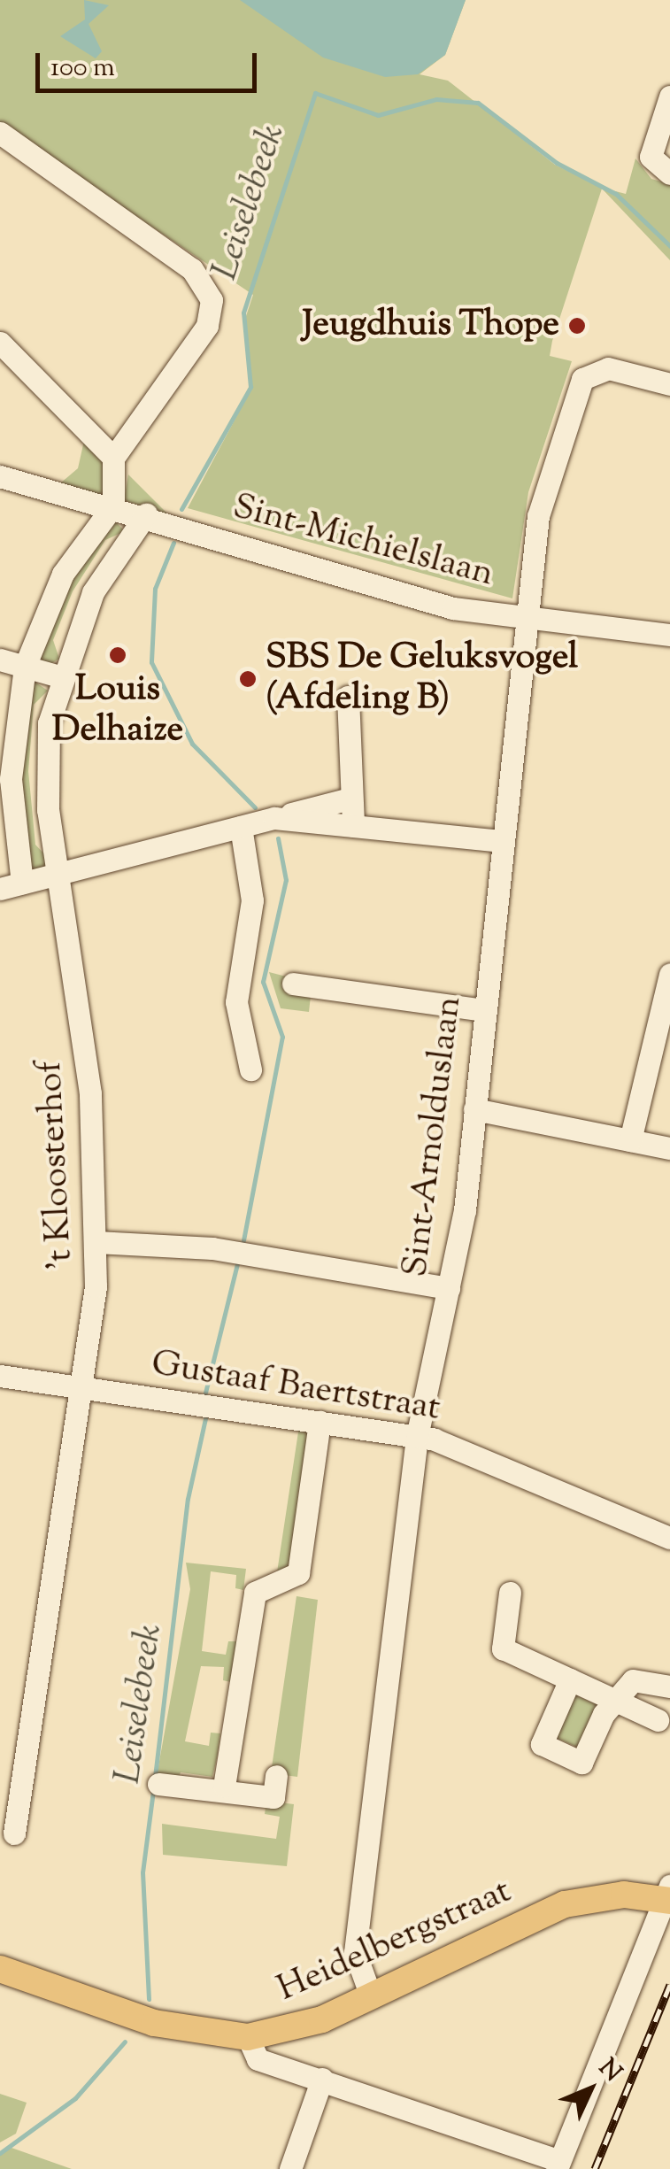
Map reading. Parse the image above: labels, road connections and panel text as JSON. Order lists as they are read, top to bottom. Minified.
{"streets":{"main road":["Heidelbergstraat"],"street":["Sint-Michielslaan","Sint-Arnolduslaan","'t Kloosterhof","Gustaaf Baertstraat"]},"crossings":[["Sint-Michielslaan","Sint-Arnolduslaan"],["Sint-Michielslaan","'t Kloosterhof"],["Sint-Arnolduslaan","Gustaaf Baertstraat"],["Sint-Arnolduslaan","Heidelbergstraat"],["'t Kloosterhof","Gustaaf Baertstraat"]],"water":["Leiselebeek"],"places":["Jeugdhuis Thope","Louis Delhaize","SBS De Geluksvogel (Afdeling B)"],"scale_bar":"100 m","north":"top right"}
